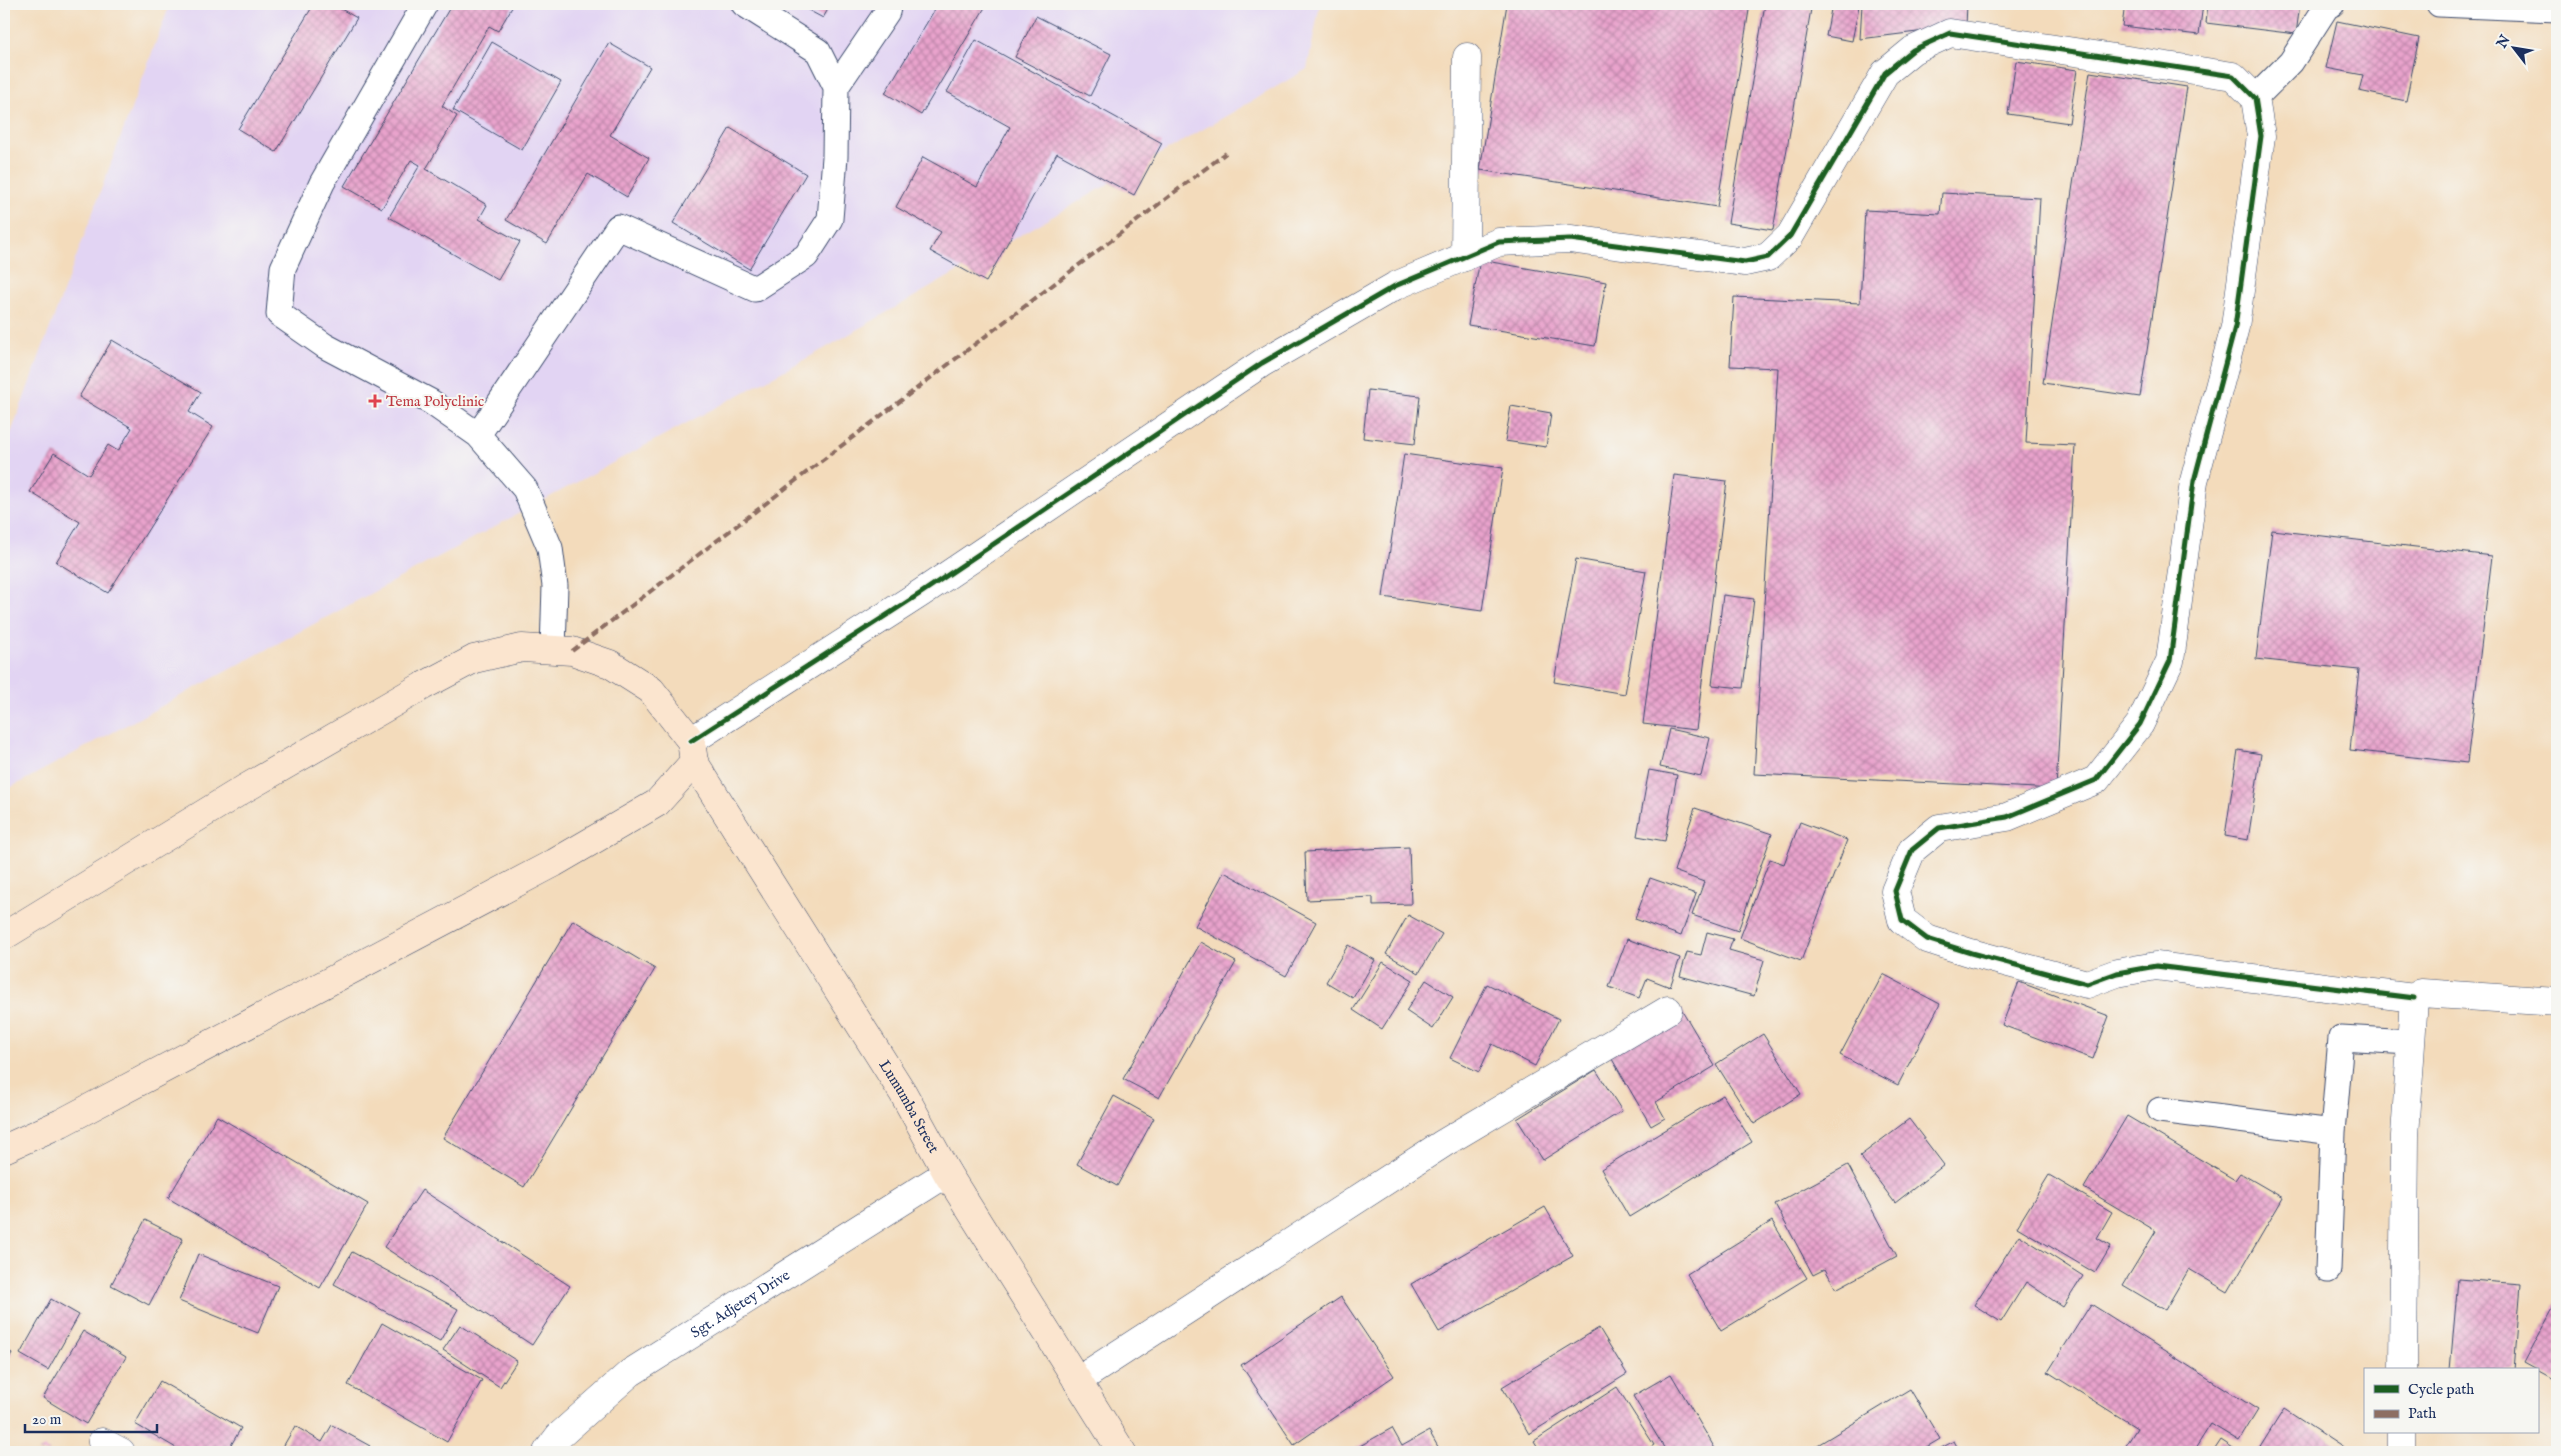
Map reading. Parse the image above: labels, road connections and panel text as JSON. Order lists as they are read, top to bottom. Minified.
{"streets":{"main road":["Lumumba Street"],"street":["Sgt. Adjetey Drive"]},"crossings":[["Lumumba Street","Sgt. Adjetey Drive"]],"places":{"health":["Tema Polyclinic"]},"legend":["Cycle path","Path"],"scale_bar":"20 m","north":"top left"}
